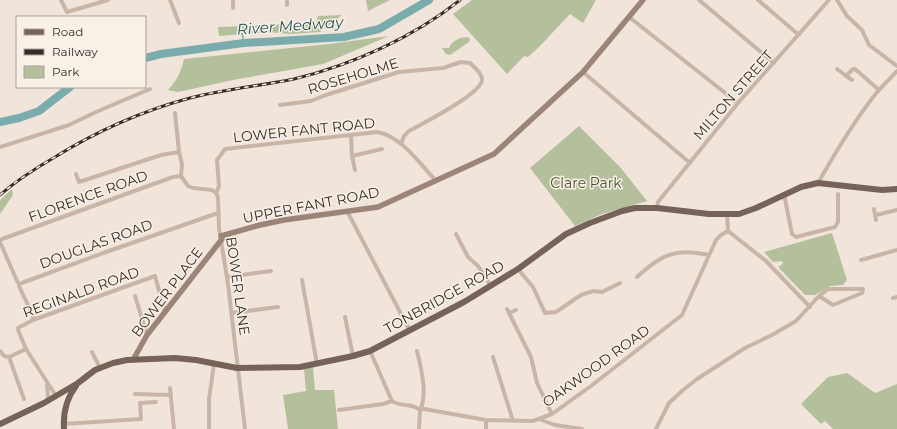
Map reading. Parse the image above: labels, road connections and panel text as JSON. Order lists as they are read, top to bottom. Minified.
{"streets":{"main road":["TONBRIDGE ROAD"],"street":["ROSEHOLME","MILTON STREET","LOWER FANT ROAD","FLORENCE ROAD","UPPER FANT ROAD","DOUGLAS ROAD","BOWER LANE","REGINALD ROAD","BOWER PLACE","OAKWOOD ROAD"]},"crossings":[["ROSEHOLME","LOWER FANT ROAD"],["MILTON STREET","TONBRIDGE ROAD"],["LOWER FANT ROAD","UPPER FANT ROAD"],["LOWER FANT ROAD","BOWER LANE"],["FLORENCE ROAD","DOUGLAS ROAD"],["UPPER FANT ROAD","BOWER LANE"],["UPPER FANT ROAD","BOWER PLACE"],["DOUGLAS ROAD","BOWER LANE"],["BOWER LANE","BOWER PLACE"],["BOWER LANE","TONBRIDGE ROAD"],["REGINALD ROAD","BOWER PLACE"],["BOWER PLACE","TONBRIDGE ROAD"]],"water":["River Medway"],"parks":["Clare Park"],"legend":["Road","Railway","Park"]}
